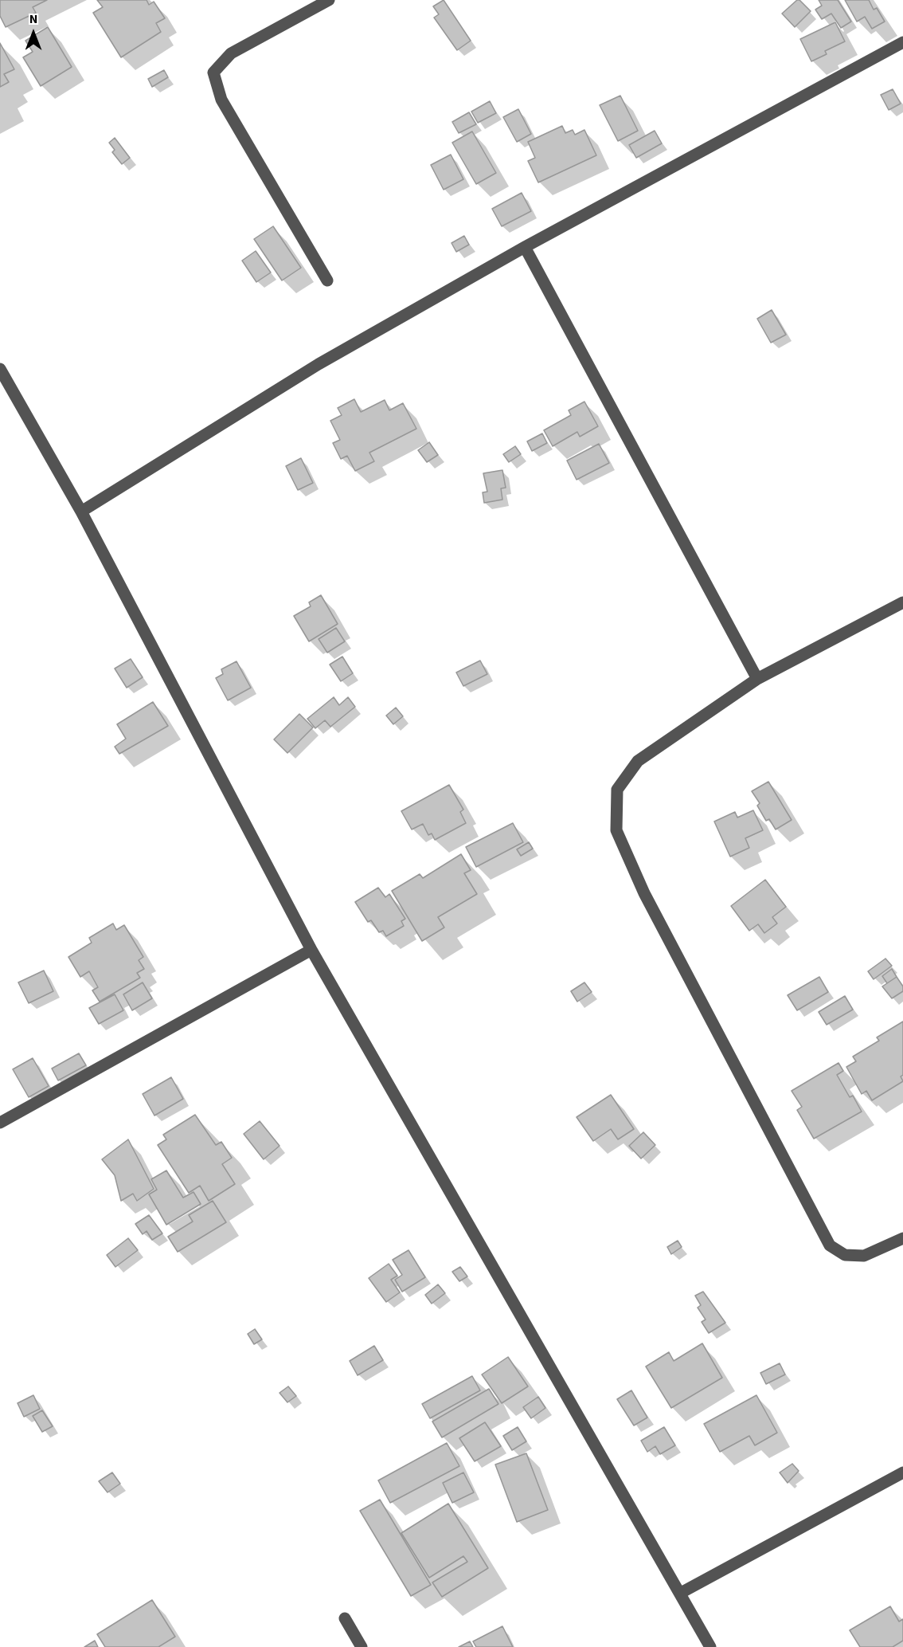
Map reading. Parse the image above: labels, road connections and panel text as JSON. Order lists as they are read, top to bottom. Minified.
{"north":"top"}
